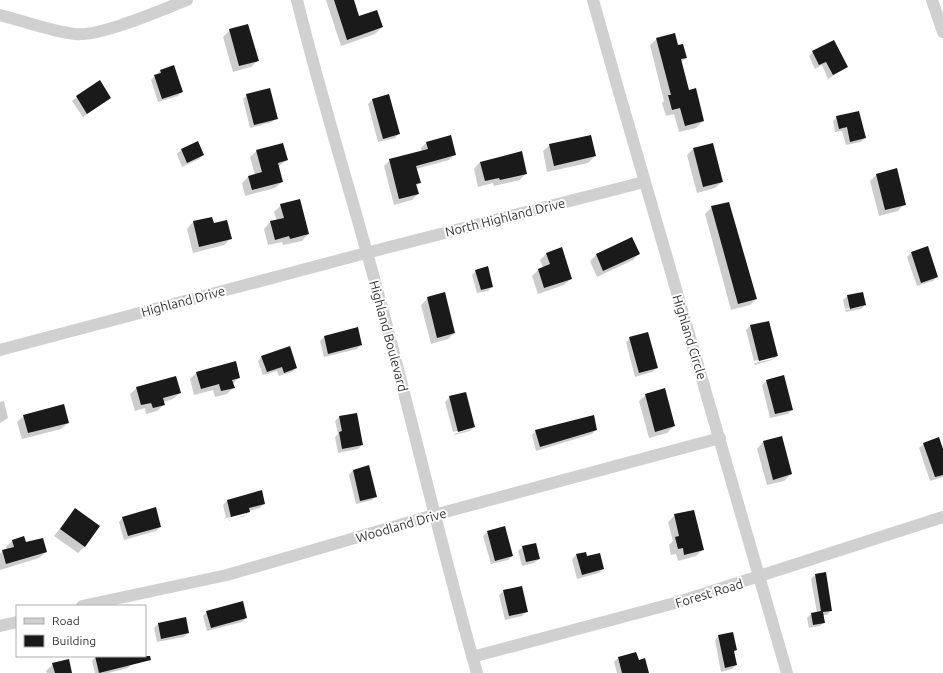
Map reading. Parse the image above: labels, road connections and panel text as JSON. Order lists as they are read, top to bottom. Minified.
{"streets":{"street":["North Highland Drive","Highland Drive","Highland Boulevard","Highland Circle","Woodland Drive","Forest Road"]},"crossings":[["North Highland Drive","Highland Drive"],["North Highland Drive","Highland Boulevard"],["North Highland Drive","Highland Circle"],["Highland Drive","Highland Boulevard"],["Highland Boulevard","Woodland Drive"],["Highland Boulevard","Forest Road"],["Highland Circle","Woodland Drive"],["Highland Circle","Forest Road"]],"legend":["Road","Building"]}
